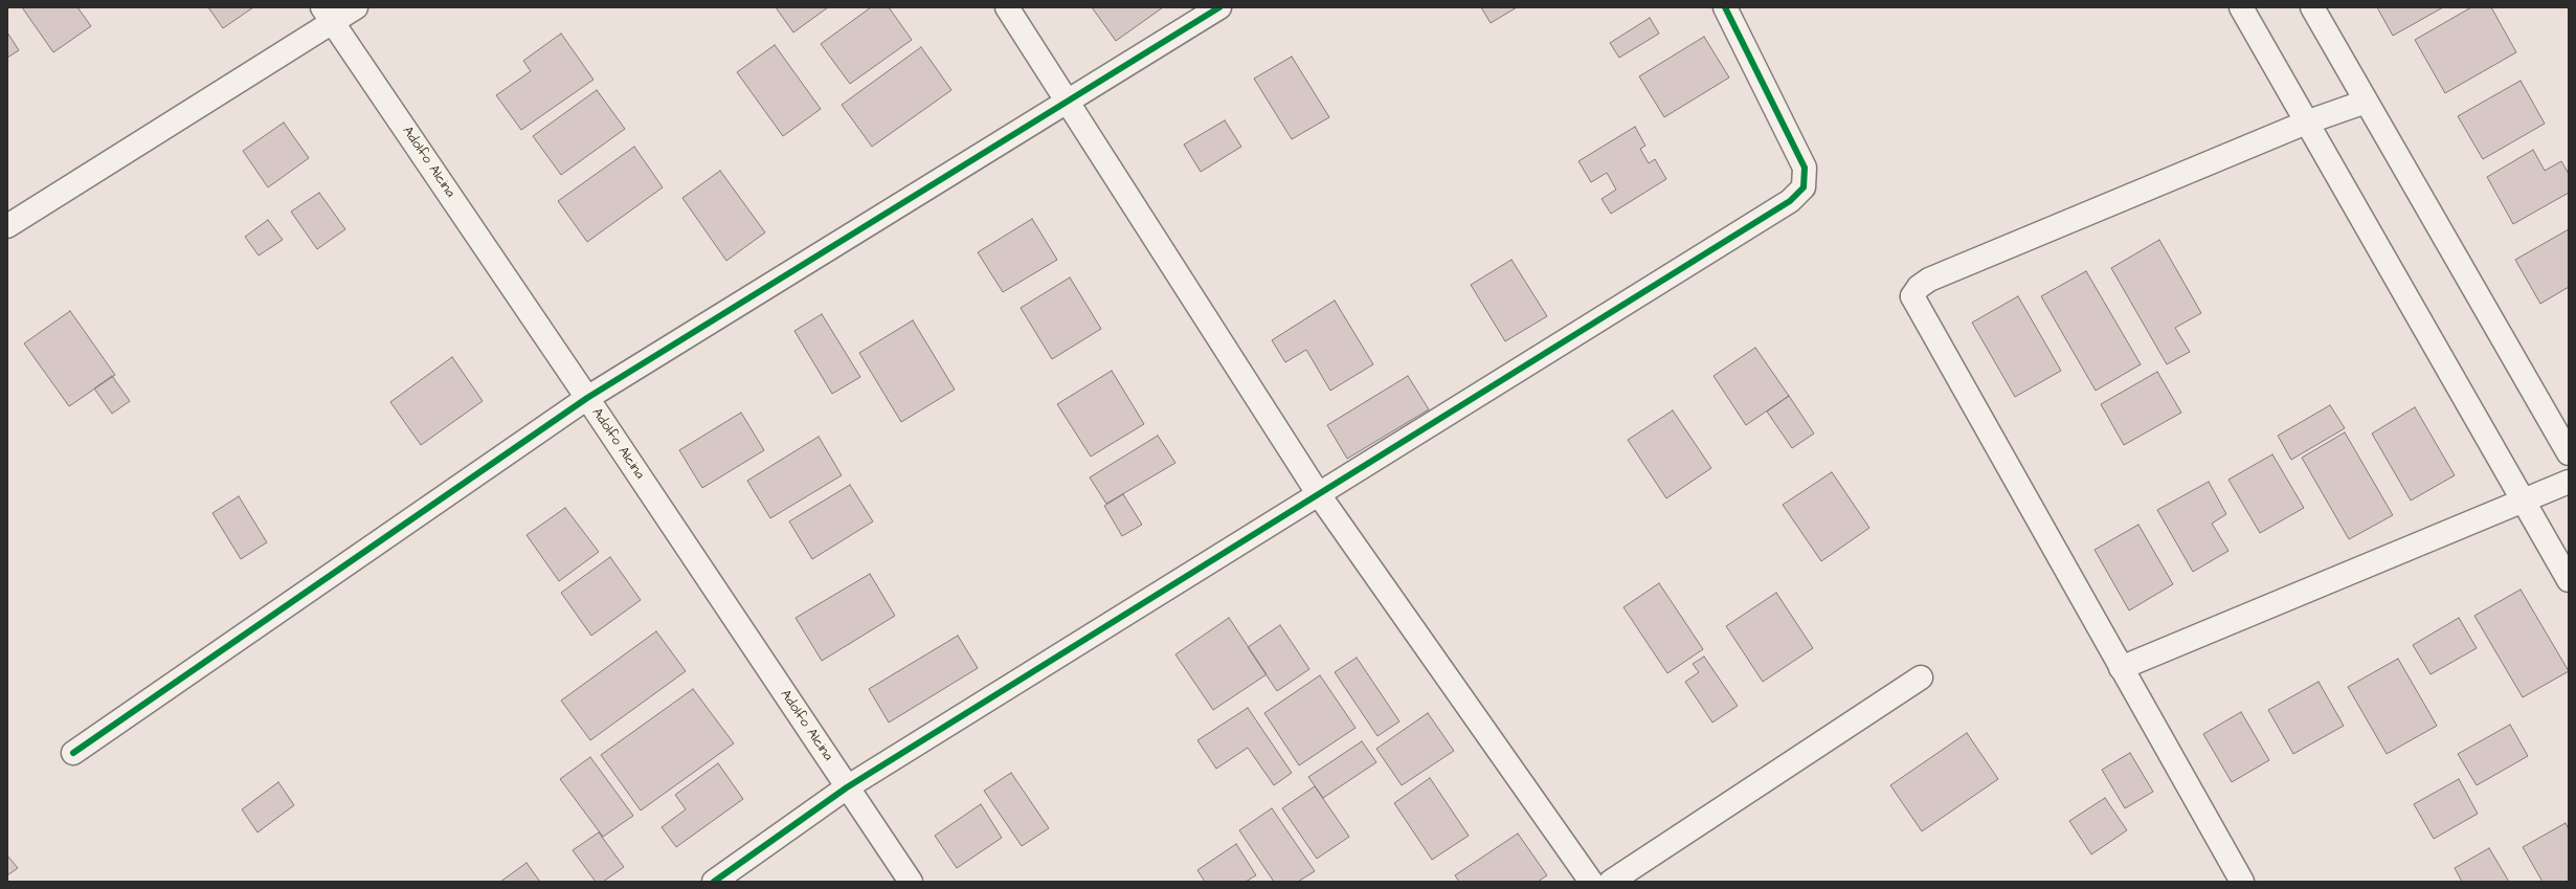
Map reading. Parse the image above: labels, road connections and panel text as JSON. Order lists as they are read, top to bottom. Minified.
{"streets":{"street":["Adolfo Alcina"]}}
